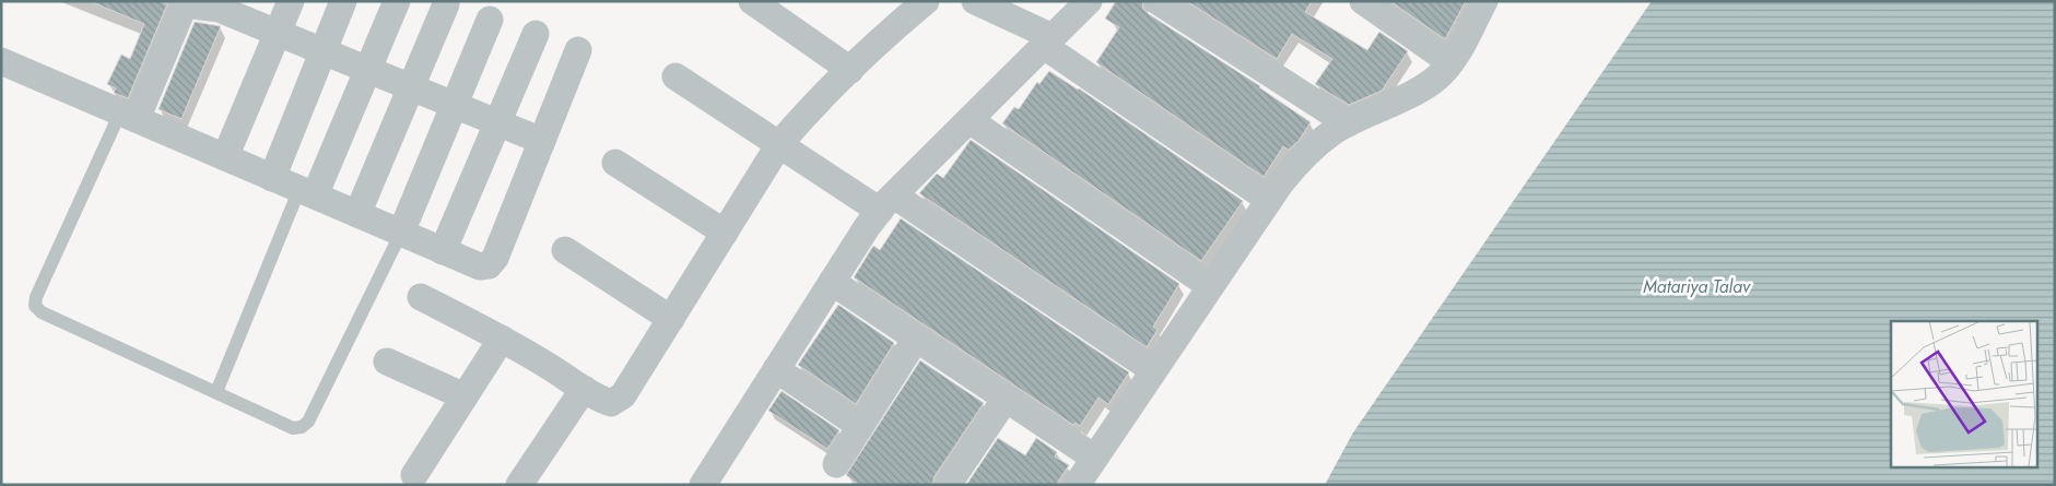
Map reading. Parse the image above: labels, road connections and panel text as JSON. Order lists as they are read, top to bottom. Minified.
{"water":["Matariya Talav"]}
